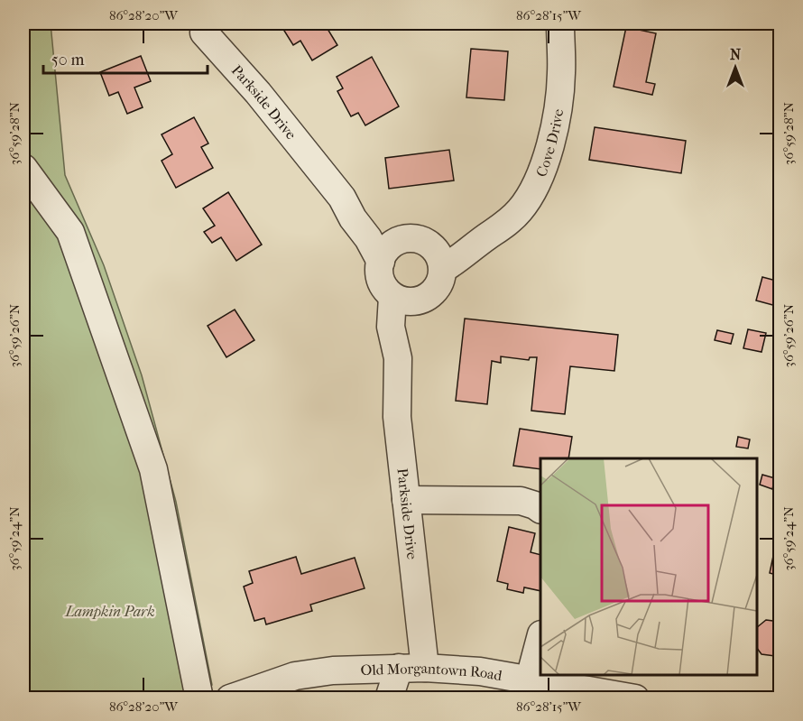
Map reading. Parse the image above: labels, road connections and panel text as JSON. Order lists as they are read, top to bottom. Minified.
{"streets":{"street":["Parkside Drive","Cove Drive","Old Morgantown Road"]},"crossings":[["Parkside Drive","Cove Drive"],["Parkside Drive","Old Morgantown Road"]],"parks":["Lampkin Park"],"scale_bar":"50 m","north":"top","coordinates":["86°28'20\"W","86°28'15\"W","36°59'28\"N","36°59'26\"N","36°59'24\"N"]}
